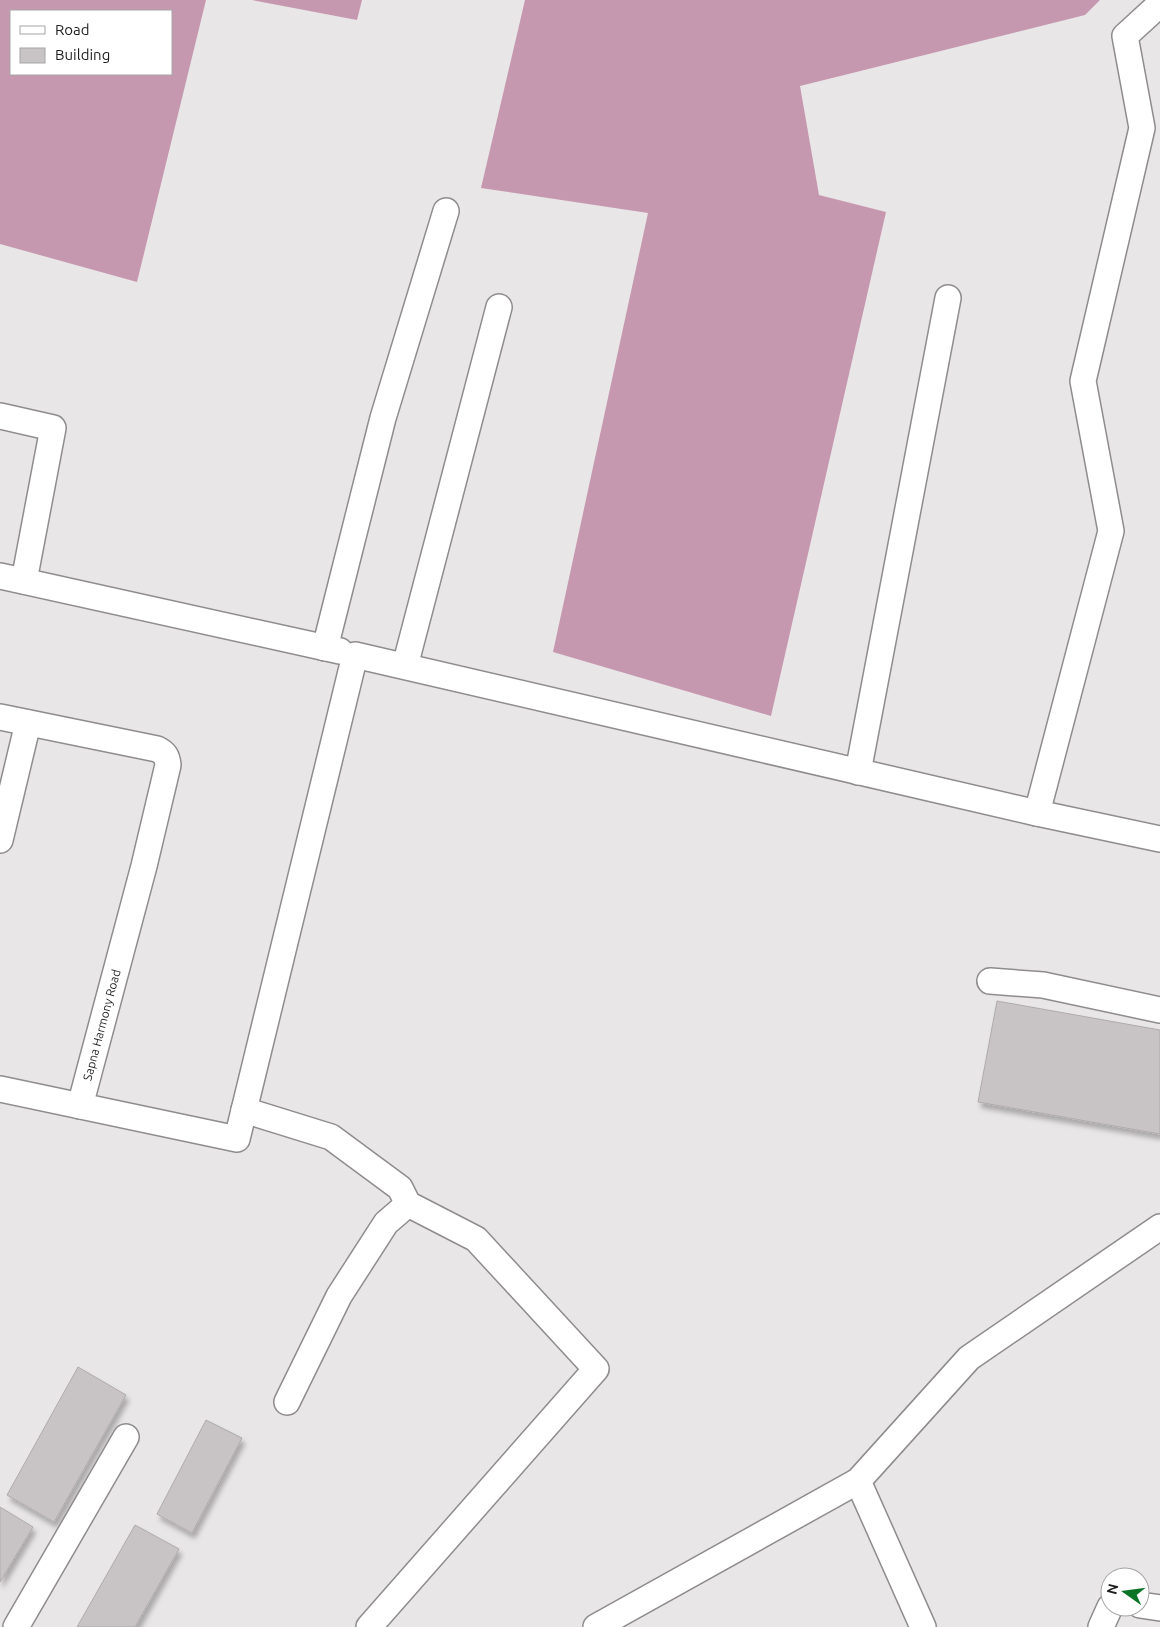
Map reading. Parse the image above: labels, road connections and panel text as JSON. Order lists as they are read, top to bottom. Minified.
{"streets":{"street":["Sapna Harmony Road"]},"legend":["Road","Building"],"north":"left"}
